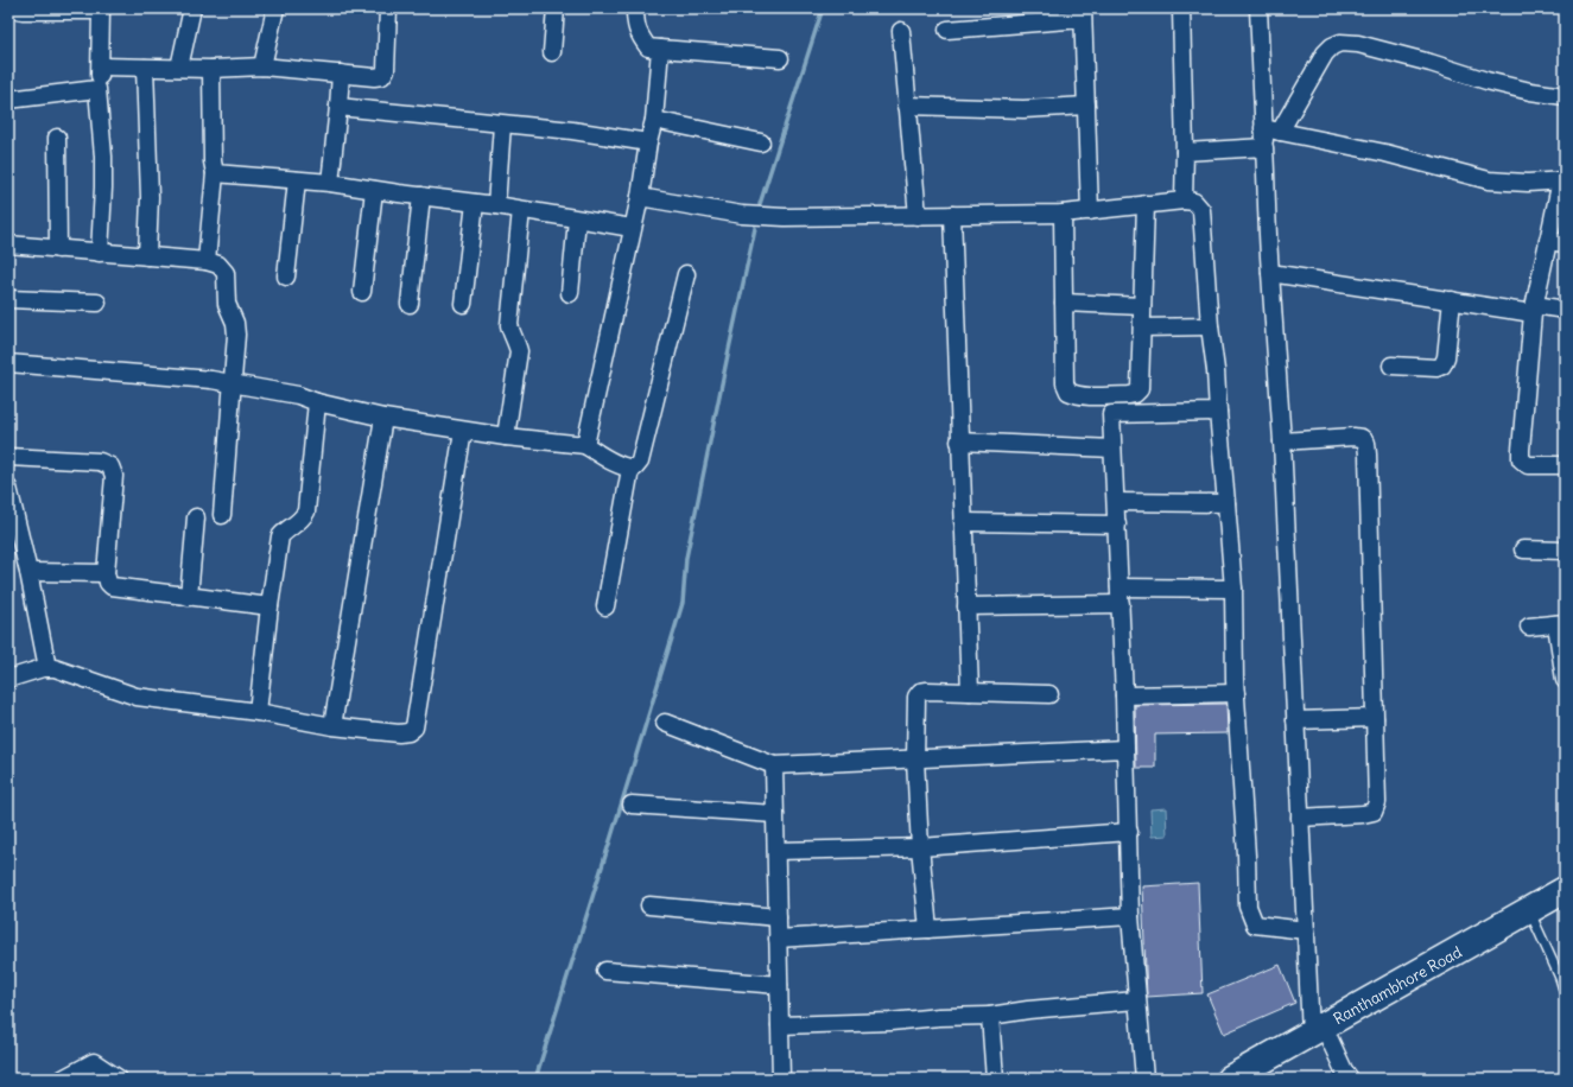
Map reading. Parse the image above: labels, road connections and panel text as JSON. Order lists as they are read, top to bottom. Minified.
{"streets":{"main road":["Ranthambhore Road"]}}
